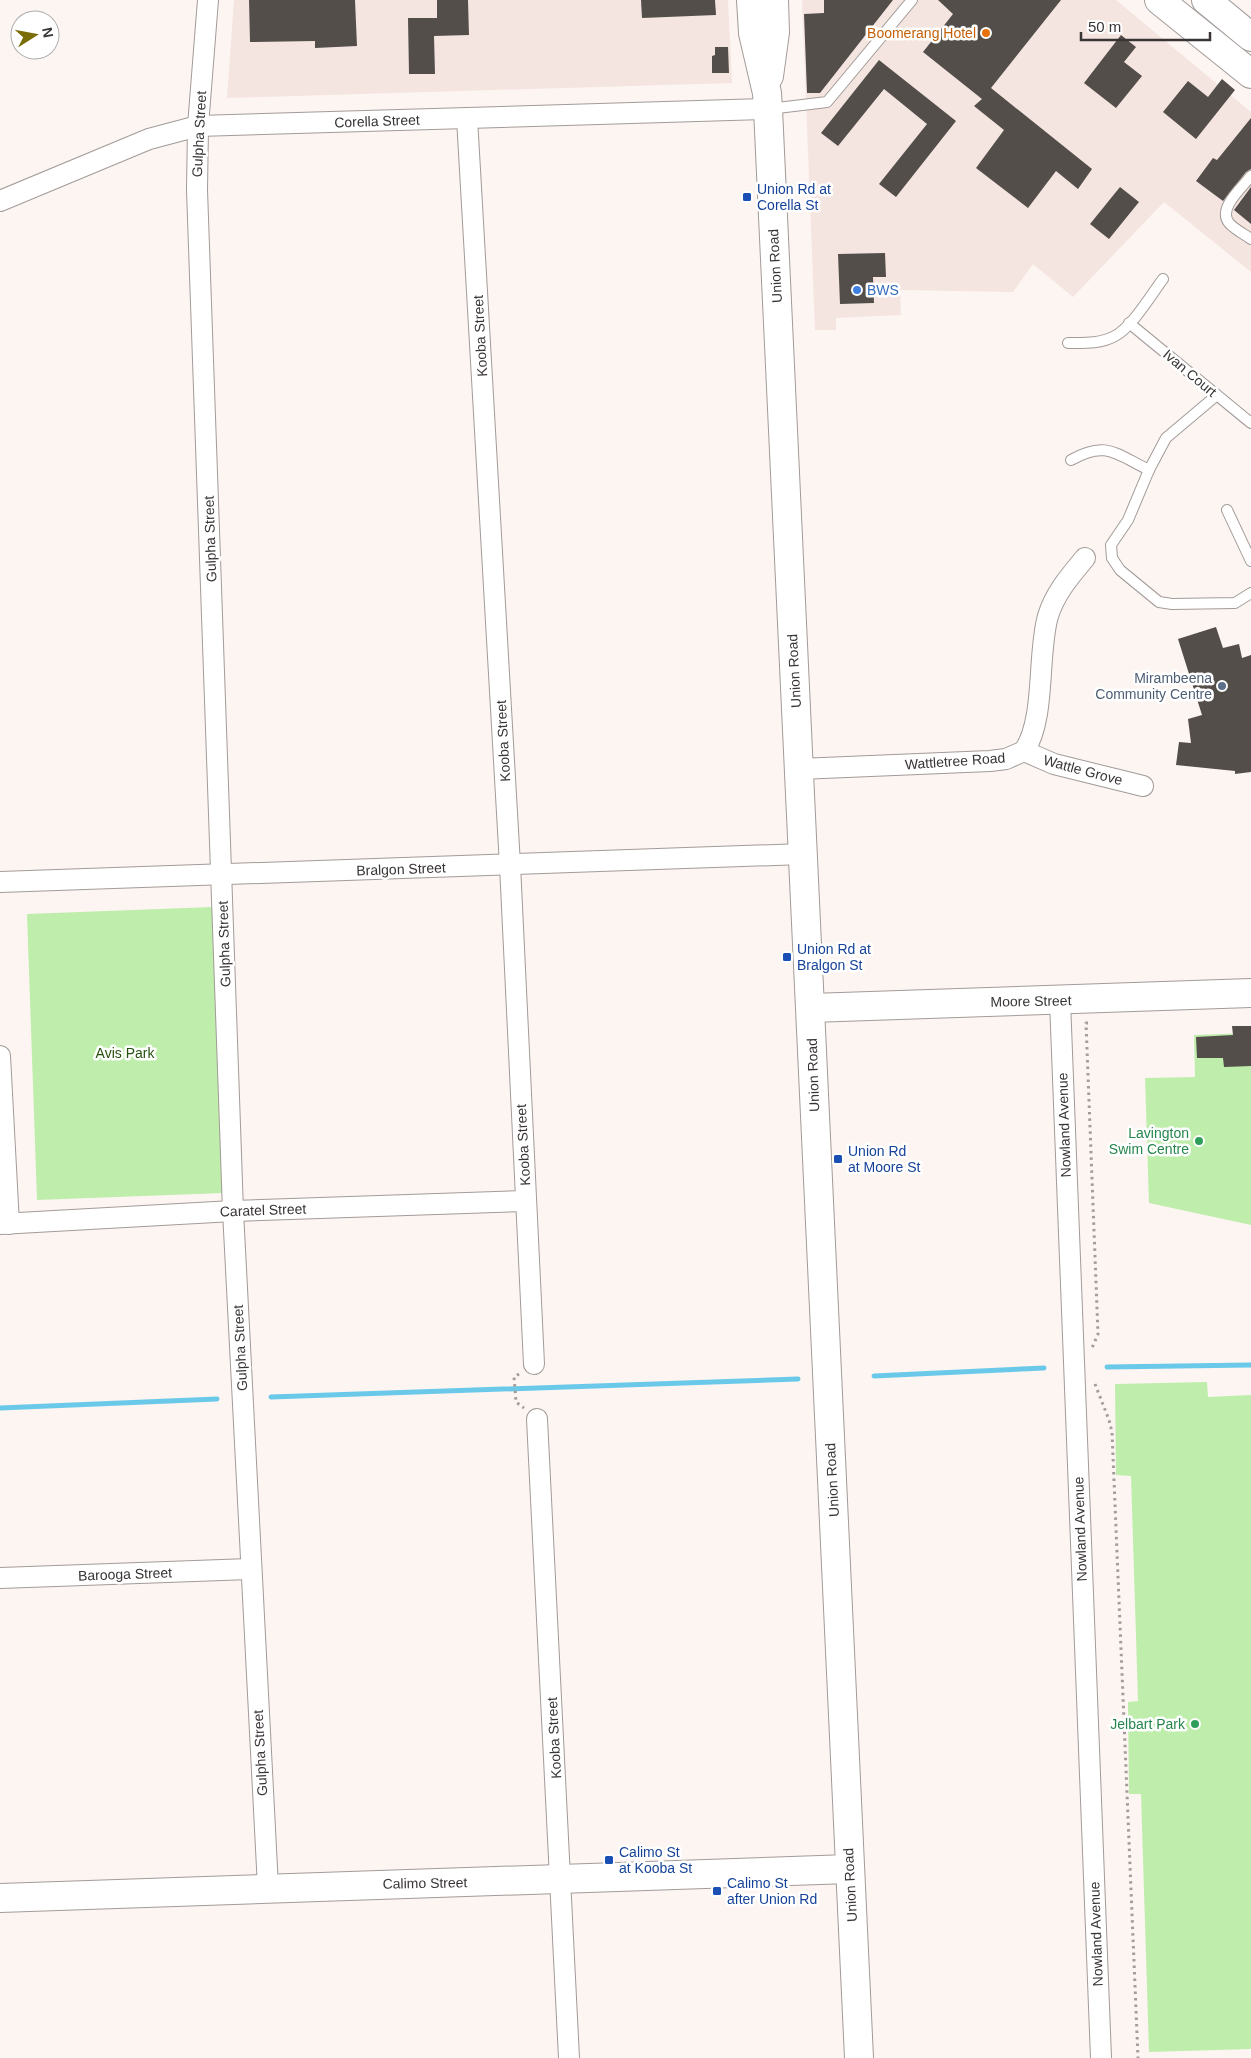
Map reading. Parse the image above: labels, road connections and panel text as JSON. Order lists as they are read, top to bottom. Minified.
{"streets":{"main road":["Union Road","Moore Street","Calimo Street"],"street":["Corella Street","Gulpha Street","Kooba Street","Wattletree Road","Wattle Grove","Bralgon Street","Nowland Avenue","Caratel Street","Barooga Street"],"lane":["Ivan Court"]},"crossings":[["Corella Street","Gulpha Street"],["Corella Street","Union Road"],["Corella Street","Kooba Street"],["Gulpha Street","Bralgon Street"],["Gulpha Street","Caratel Street"],["Gulpha Street","Barooga Street"],["Gulpha Street","Calimo Street"],["Union Road","Wattletree Road"],["Union Road","Bralgon Street"],["Union Road","Moore Street"],["Union Road","Calimo Street"],["Kooba Street","Bralgon Street"],["Kooba Street","Caratel Street"],["Kooba Street","Calimo Street"],["Wattletree Road","Wattle Grove"],["Moore Street","Nowland Avenue"]],"parks":["Avis Park"],"places":{"other":["Boomerang Hotel","BWS","Mirambeena Community Centre","Lavington Swim Centre","Jelbart Park"],"transit":["Union Rd at Corella St","Union Rd at Bralgon St","Union Rd at Moore St","Calimo St at Kooba St","Calimo St after Union Rd"]},"scale_bar":"50 m","north":"right"}
